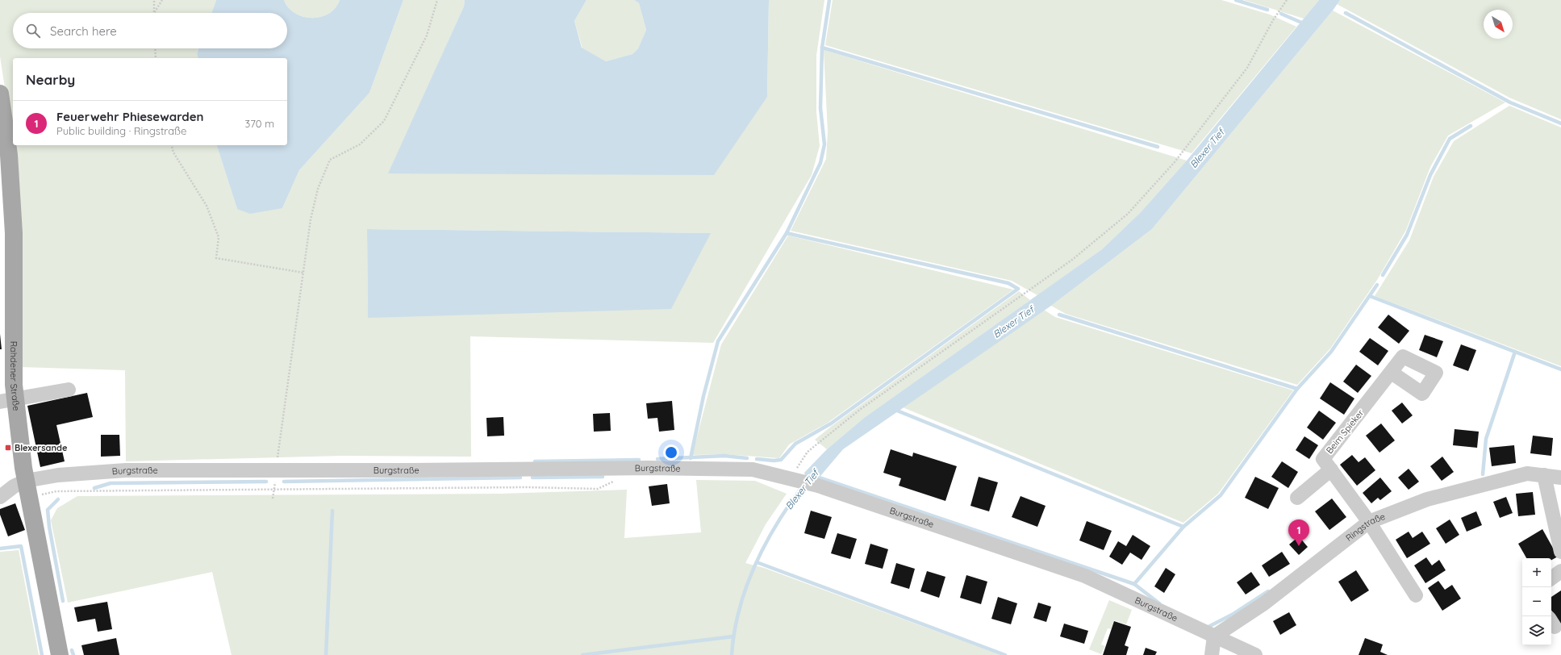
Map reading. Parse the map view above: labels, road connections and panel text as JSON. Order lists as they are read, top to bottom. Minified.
{"streets":{"main road":["Rahdener Straße"],"street":["Beim Spieker","Burgstraße","Ringstraße"]},"crossings":[["Rahdener Straße","Burgstraße"],["Beim Spieker","Ringstraße"],["Burgstraße","Ringstraße"]],"water":["Blexer Tief"],"places":{"transit":["Blexersande"]},"north":"bottom right","page":{"search":"Search here","heading":"Nearby","list":[{"mark":"1","name":"Feuerwehr Phiesewarden","note":"Public building · Ringstraße","value":"370 m"}],"pins":"1","map_buttons":["+","−"]}}
